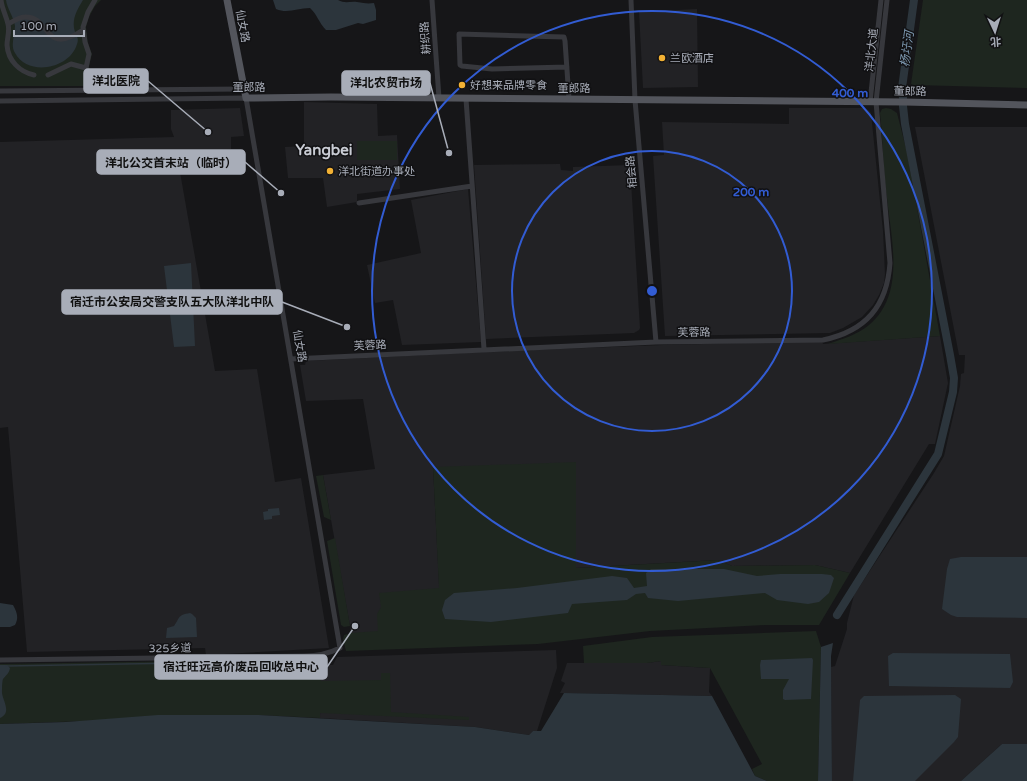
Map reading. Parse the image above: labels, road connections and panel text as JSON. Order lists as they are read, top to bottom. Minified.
{"streets":{"main road":["仙女路","董郎路"],"street":["耕织路","洋北大道","相会路","芙蓉路","325乡道"]},"crossings":[["仙女路","董郎路"],["仙女路","芙蓉路"],["仙女路","325乡道"],["耕织路","董郎路"],["洋北大道","董郎路"],["洋北大道","芙蓉路"],["董郎路","相会路"],["董郎路","芙蓉路"],["相会路","芙蓉路"]],"districts":["Yangbei"],"water":["杨圩河"],"places":["兰欧酒店","好想来品牌零食","洋北医院","洋北农贸市场","洋北街道办事处","洋北公交首末站（临时）","宿迁市公安局交警支队五大队洋北中队","宿迁旺远高价废品回收总中心"],"scale_bar":"100 m","north":"bottom","rings":["400 m","200 m"]}
